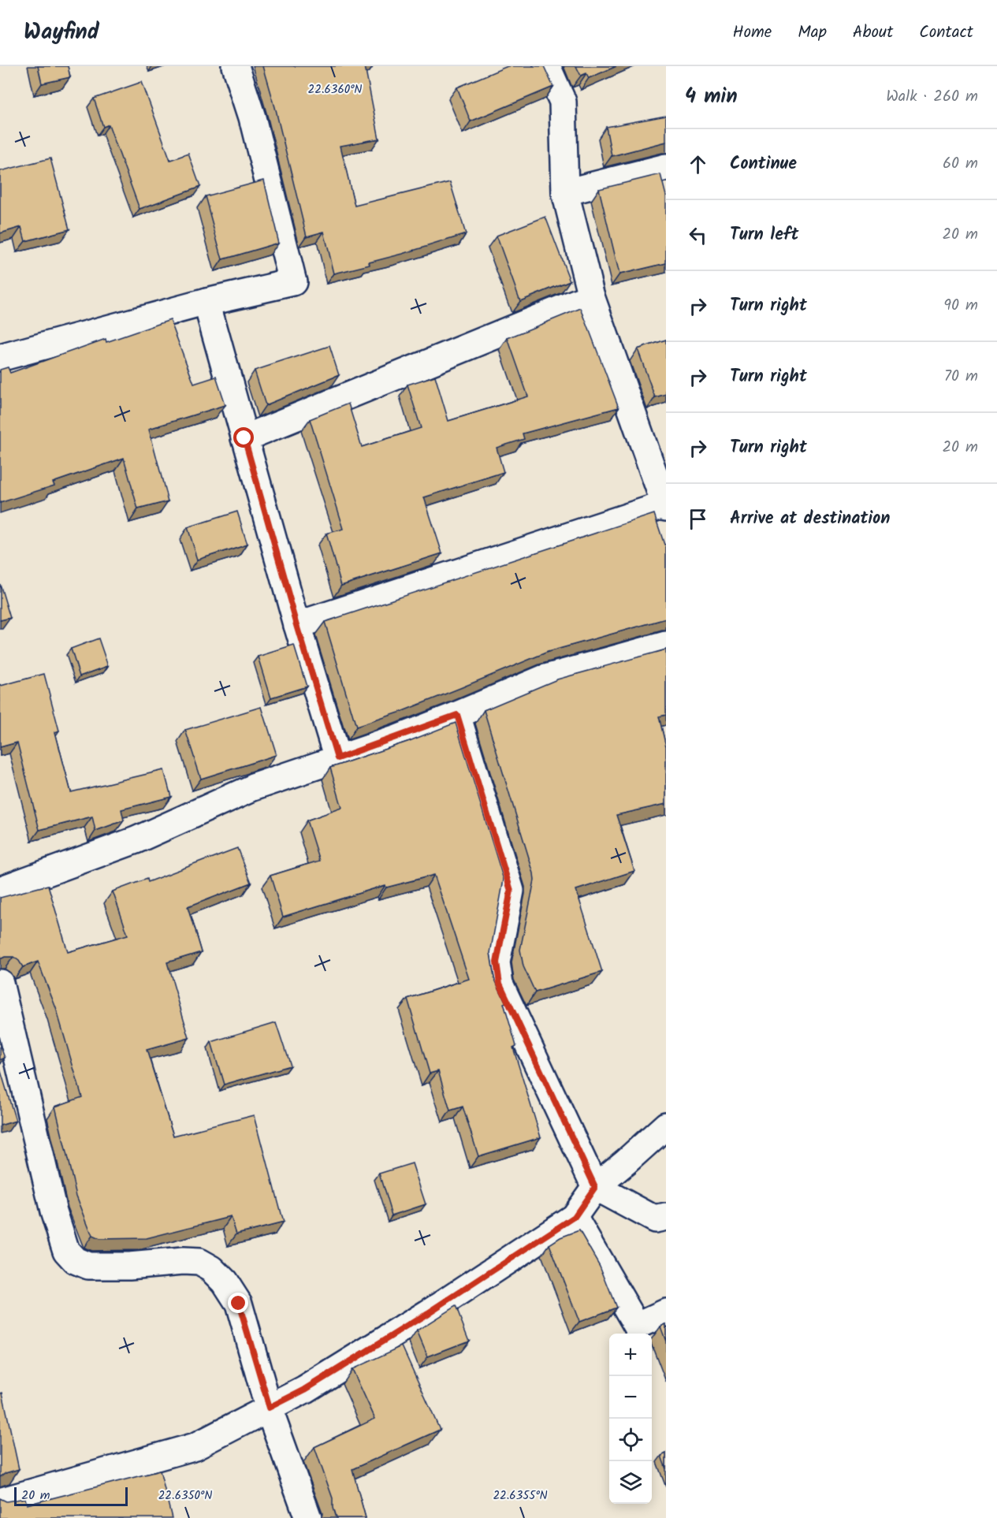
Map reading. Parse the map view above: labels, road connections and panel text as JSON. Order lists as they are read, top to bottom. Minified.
{"scale_bar":"20 m","page":{"header":"Wayfind","nav":["Home","Map","About","Contact"],"heading":["4 min","Walk · 260 m"],"list":[["Continue","60 m"],["Turn left","20 m"],["Turn right","90 m"],["Turn right","70 m"],["Turn right","20 m"],"Arrive at destination"],"map_buttons":["+","−"],"scale":"20 m"},"coordinates":["22.6360°N","22.6350°N","22.6355°N"]}
